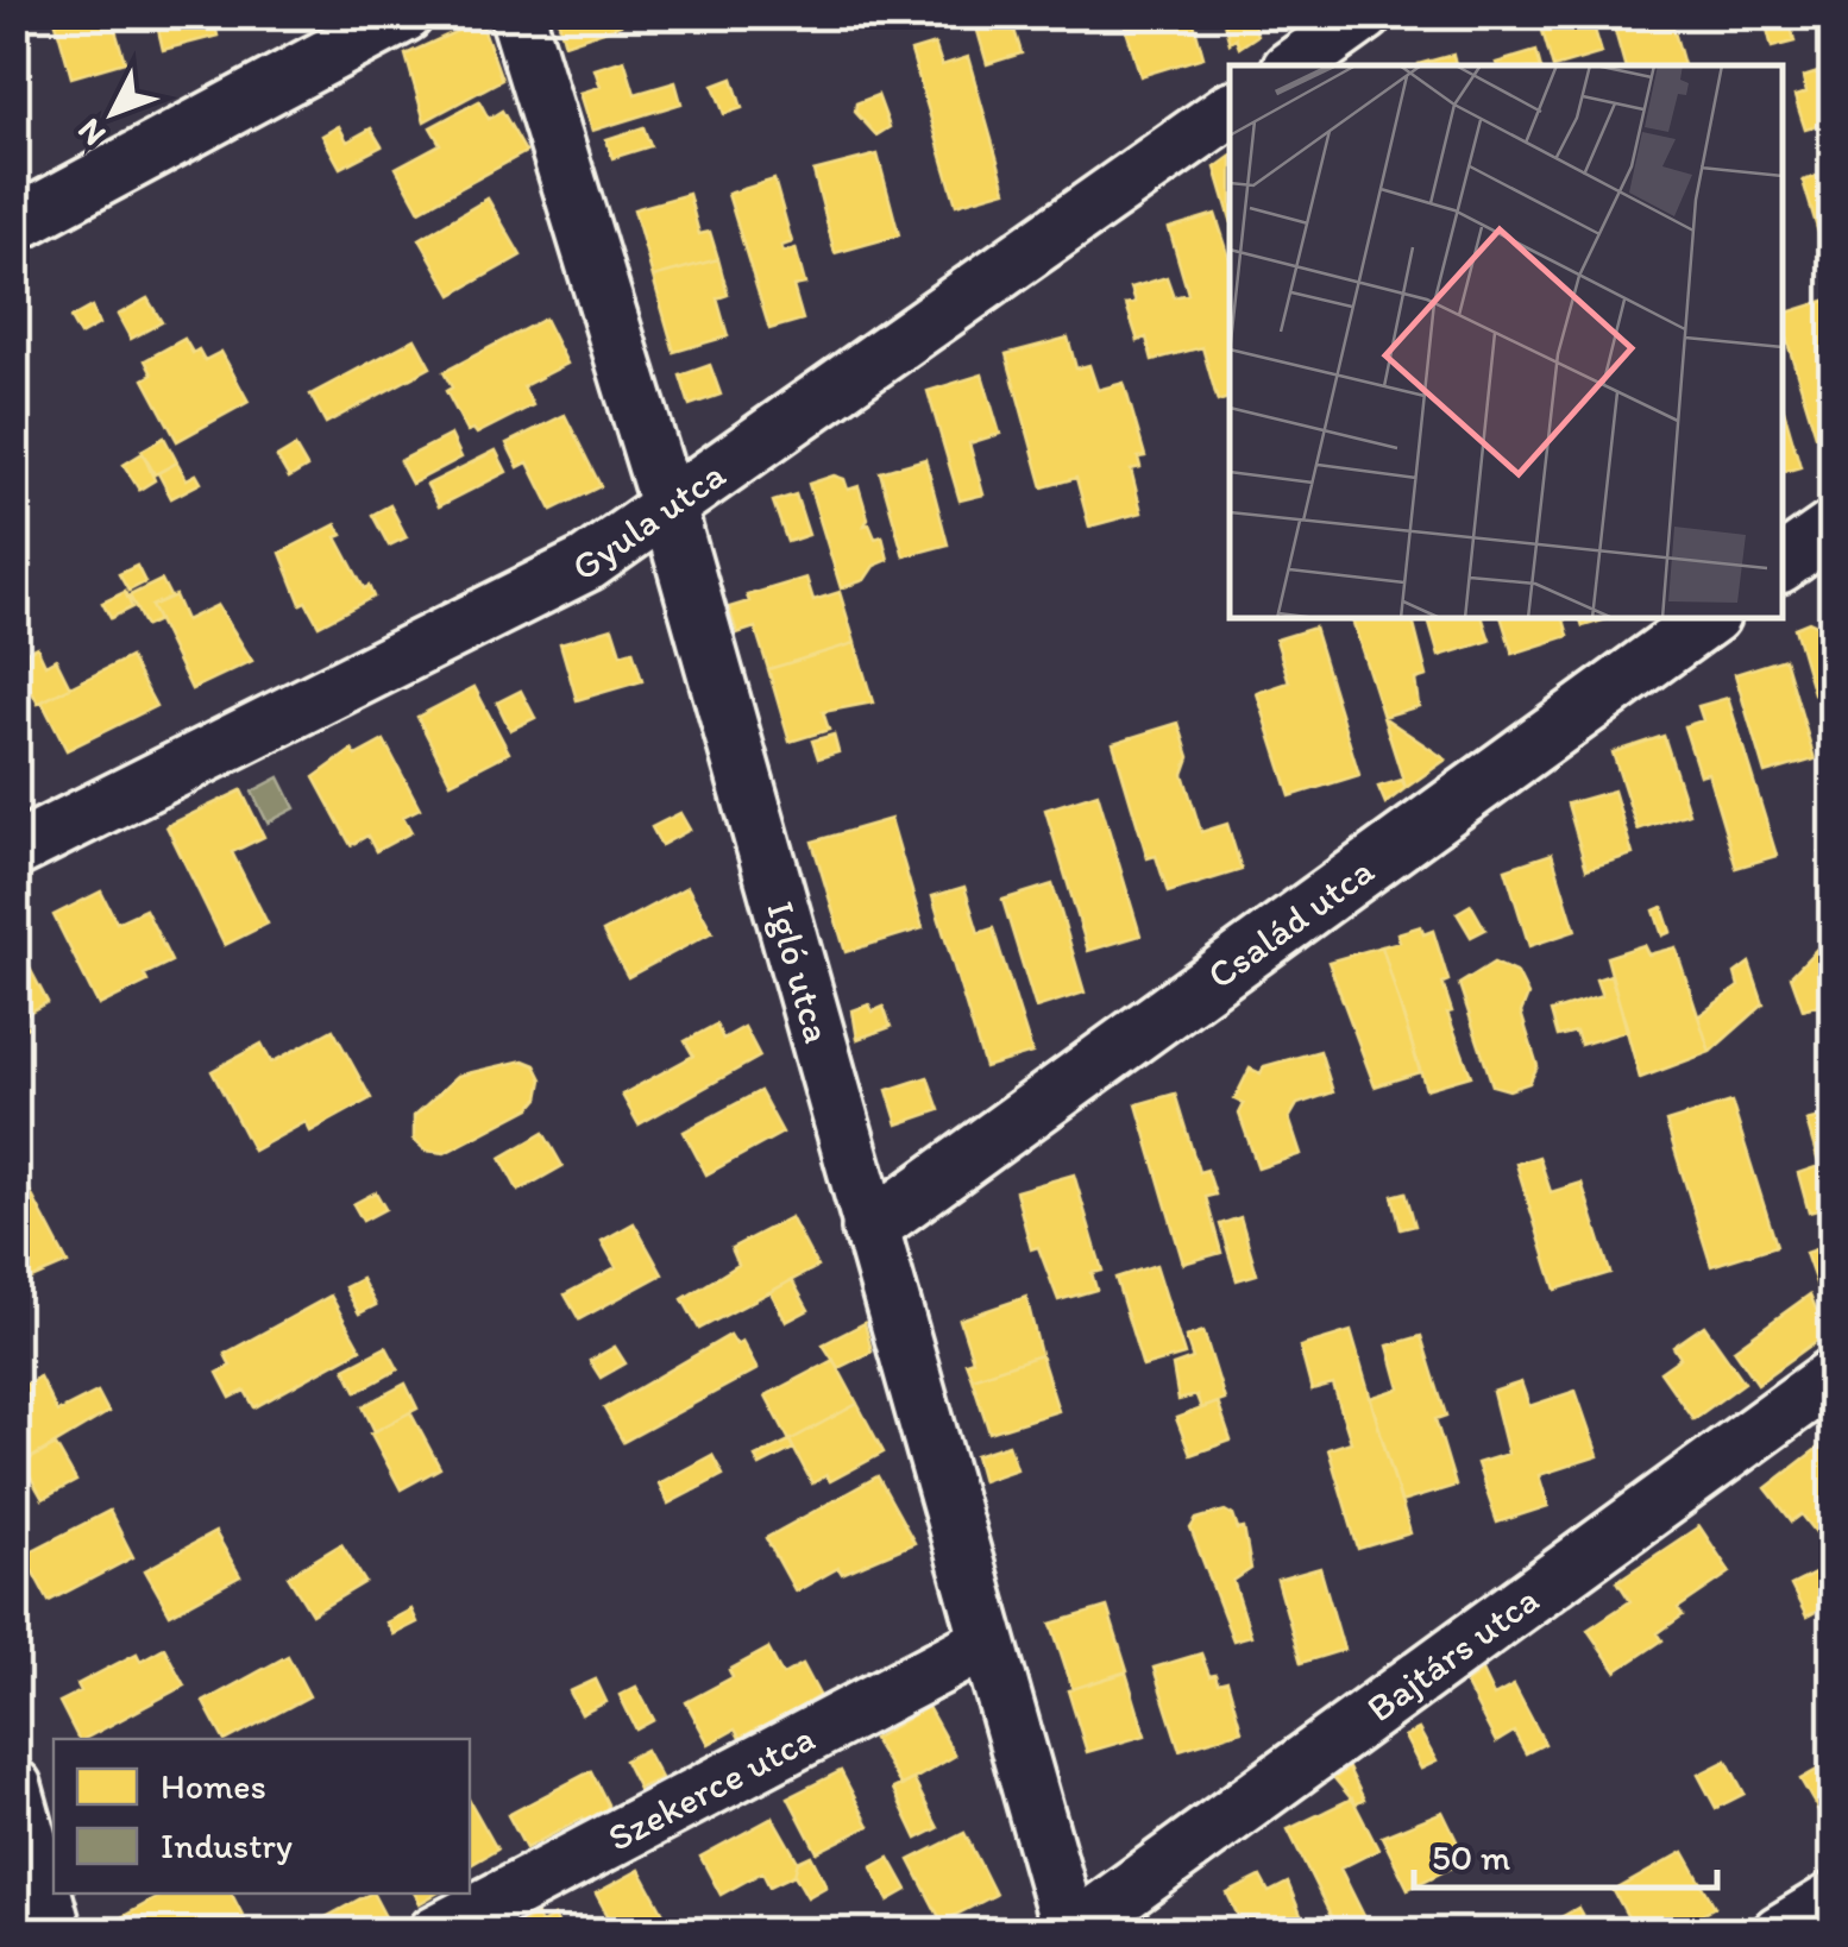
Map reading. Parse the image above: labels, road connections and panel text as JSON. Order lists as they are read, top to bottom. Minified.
{"streets":{"street":["Gyula utca","Család utca","Igló utca","Bajtárs utca","Szekerce utca"]},"crossings":[["Gyula utca","Igló utca"],["Család utca","Igló utca"],["Igló utca","Bajtárs utca"],["Igló utca","Szekerce utca"]],"legend":["Homes","Industry"],"scale_bar":"50 m","north":"bottom left"}
